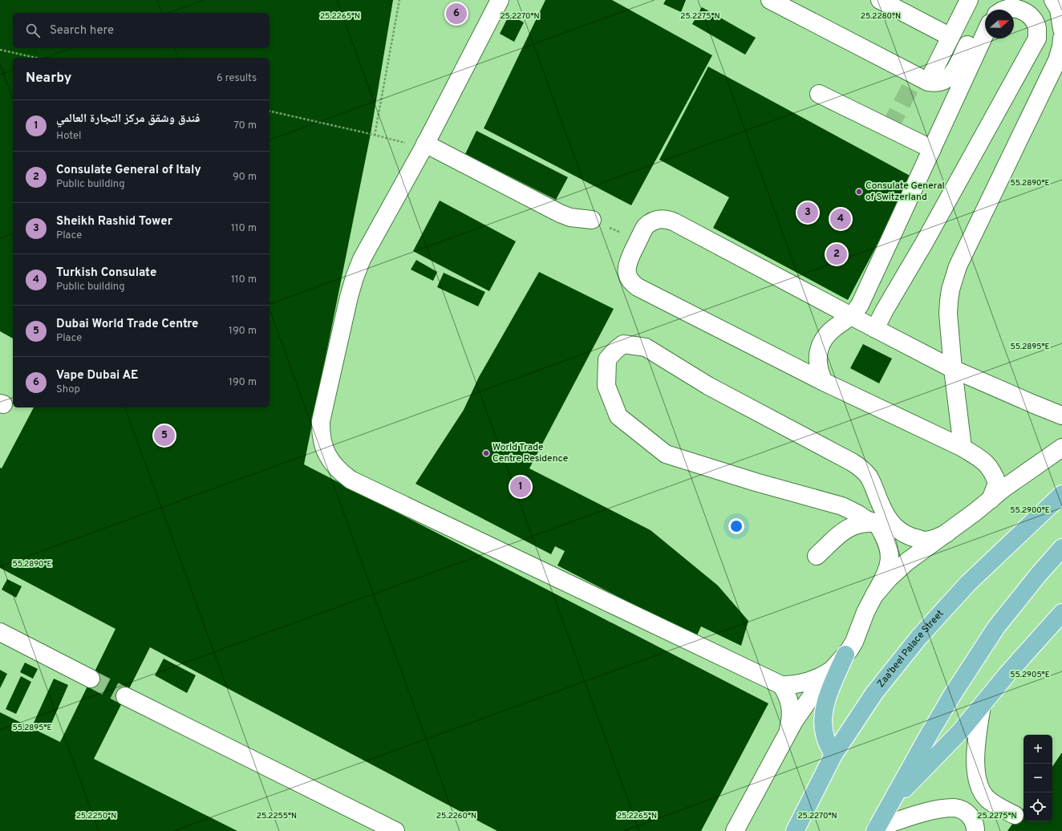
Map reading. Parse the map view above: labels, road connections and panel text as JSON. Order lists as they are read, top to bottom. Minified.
{"streets":{"main road":["Zaa'beel Palace Street"]},"places":["Consulate General of Switzerland","World Trade Centre Residence"],"north":"right","page":{"pins":["6","3","4","2","5","1"],"search":"Search here","heading":["Nearby","6 results"],"list":[{"mark":"1","name":"فندق وشقق مركز التجارة العالمي","note":"Hotel","value":"70 m"},{"mark":"2","name":"Consulate General of Italy","note":"Public building","value":"90 m"},{"mark":"3","name":"Sheikh Rashid Tower","note":"Place","value":"110 m"},{"mark":"4","name":"Turkish Consulate","note":"Public building","value":"110 m"},{"mark":"5","name":"Dubai World Trade Centre","note":"Place","value":"190 m"},{"mark":"6","name":"Vape Dubai AE","note":"Shop","value":"190 m"}],"map_buttons":["+","−"]},"coordinates":["25.2265°N","25.2270°N","25.2275°N","25.2280°N","55.2890°E","55.2895°E","55.2900°E","55.2905°E","25.2250°N","25.2255°N","25.2260°N"]}
